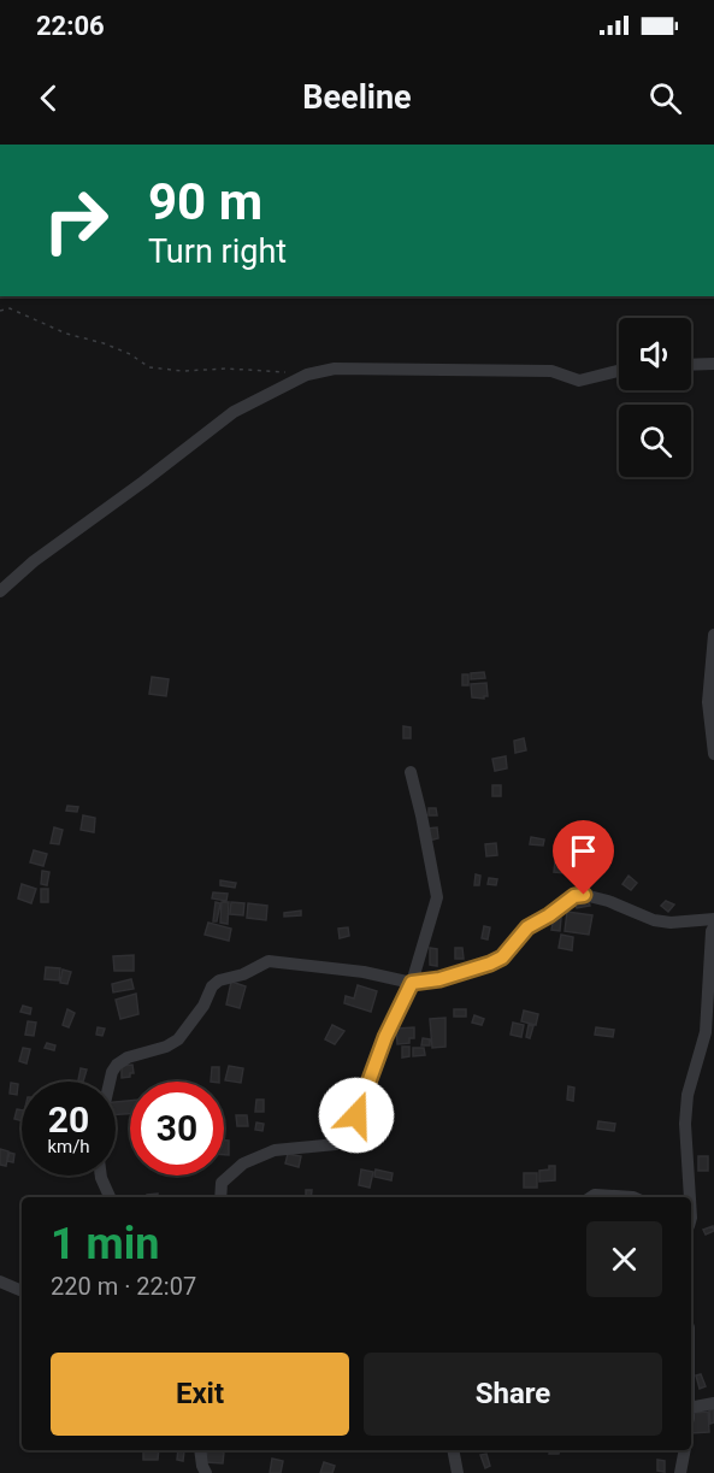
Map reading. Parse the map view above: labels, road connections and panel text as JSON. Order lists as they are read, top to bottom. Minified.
{"page":{"status":"22:06","header":"Beeline","turn":["90 m","Turn right"],"speed":"20 km/h","limit":"30","heading":["1 min","220 m · 22:07"],"buttons":["Exit","Share"]}}
